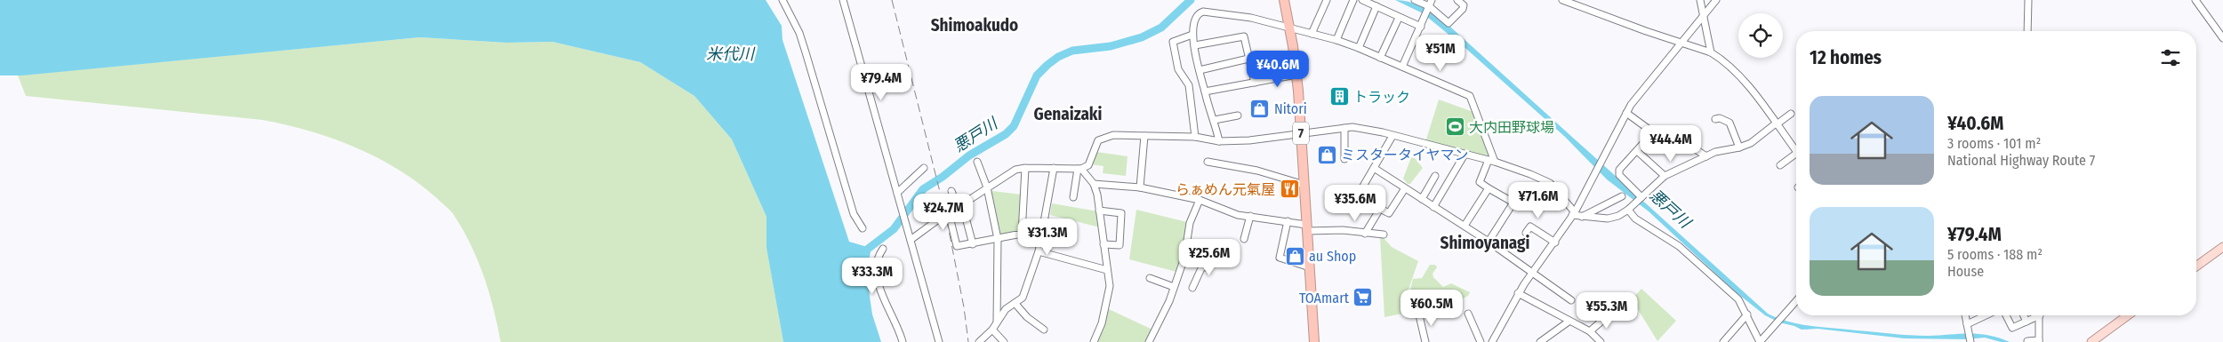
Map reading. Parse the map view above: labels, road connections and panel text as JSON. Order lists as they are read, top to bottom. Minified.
{"streets":{"highway":["7"]},"districts":["Shimoakudo","Genaizaki","Shimoyanagi"],"water":["米代川","悪戸川"],"places":{"building":["トラック"],"shop":["Nitori","ミスタータイヤマン","au Shop"],"sports":["大内田野球場"],"restaurant":["らぁめん元氣屋"],"supermarket":["TOAmart"]},"page":{"heading":"12 homes","price":["¥51M","¥40.6M","¥79.4M","¥44.4M","¥71.6M","¥35.6M","¥24.7M","¥31.3M","¥25.6M","¥33.3M","¥60.5M","¥55.3M"],"list":[{"name":"¥40.6M","note":"3 rooms · 101 m² · National Highway Route 7"},{"name":"¥79.4M","note":"5 rooms · 188 m² · House"}]}}
